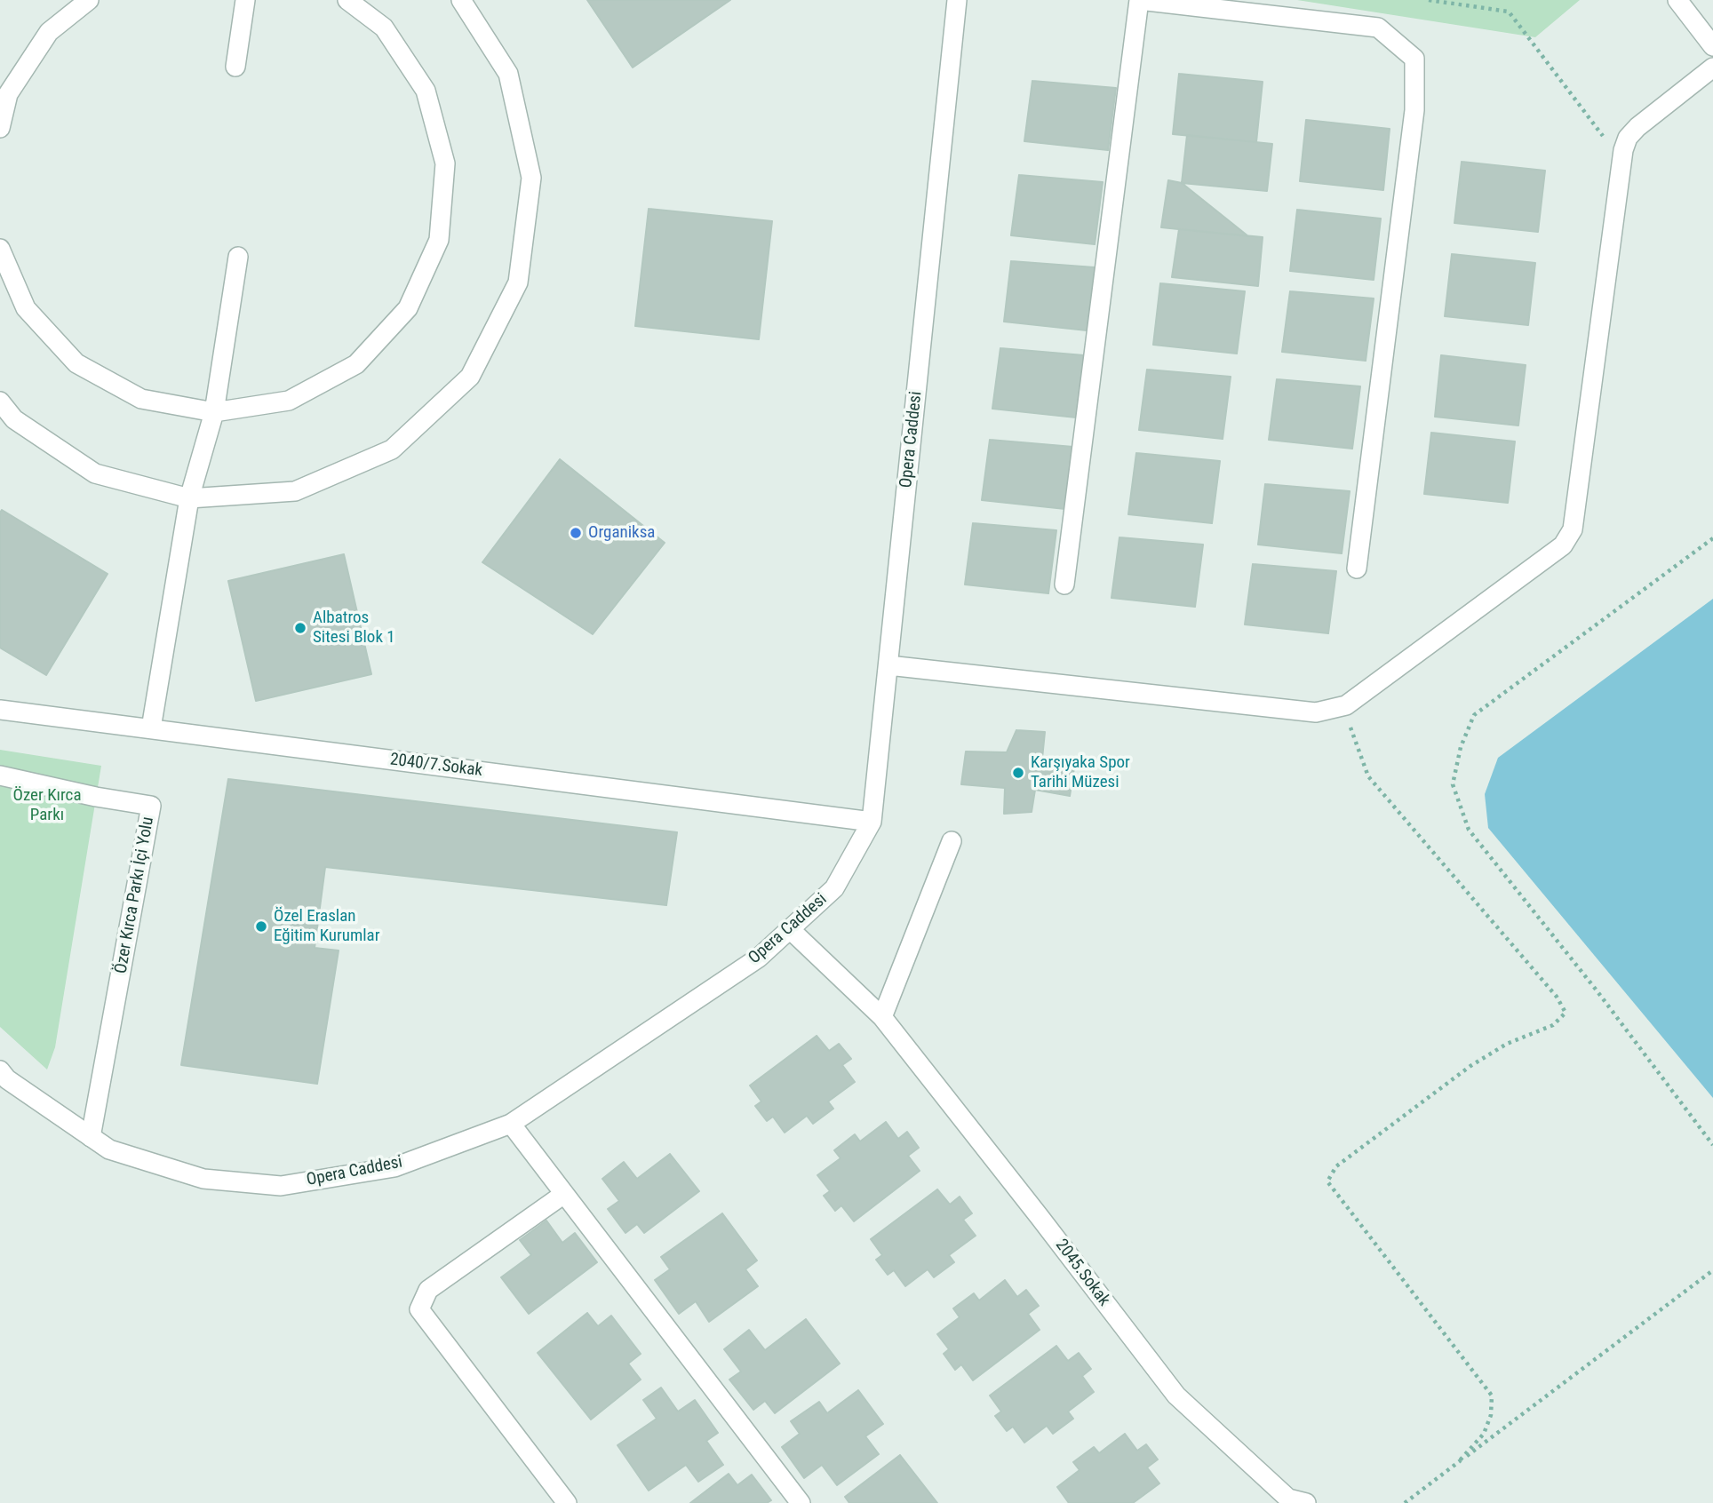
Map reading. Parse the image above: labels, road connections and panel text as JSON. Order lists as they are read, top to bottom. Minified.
{"streets":{"street":["Opera Caddesi","2040/7.Sokak","Özer Kırca Parkı İçi Yolu","2045.Sokak"]},"crossings":[["Opera Caddesi","2040/7.Sokak"],["Opera Caddesi","Özer Kırca Parkı İçi Yolu"],["Opera Caddesi","2045.Sokak"]],"parks":["Özer Kırca Parkı"],"places":["Organiksa","Albatros Sitesi Blok 1","Karşıyaka Spor Tarihi Müzesi","Özel Eraslan Eğitim Kurumlar"]}
